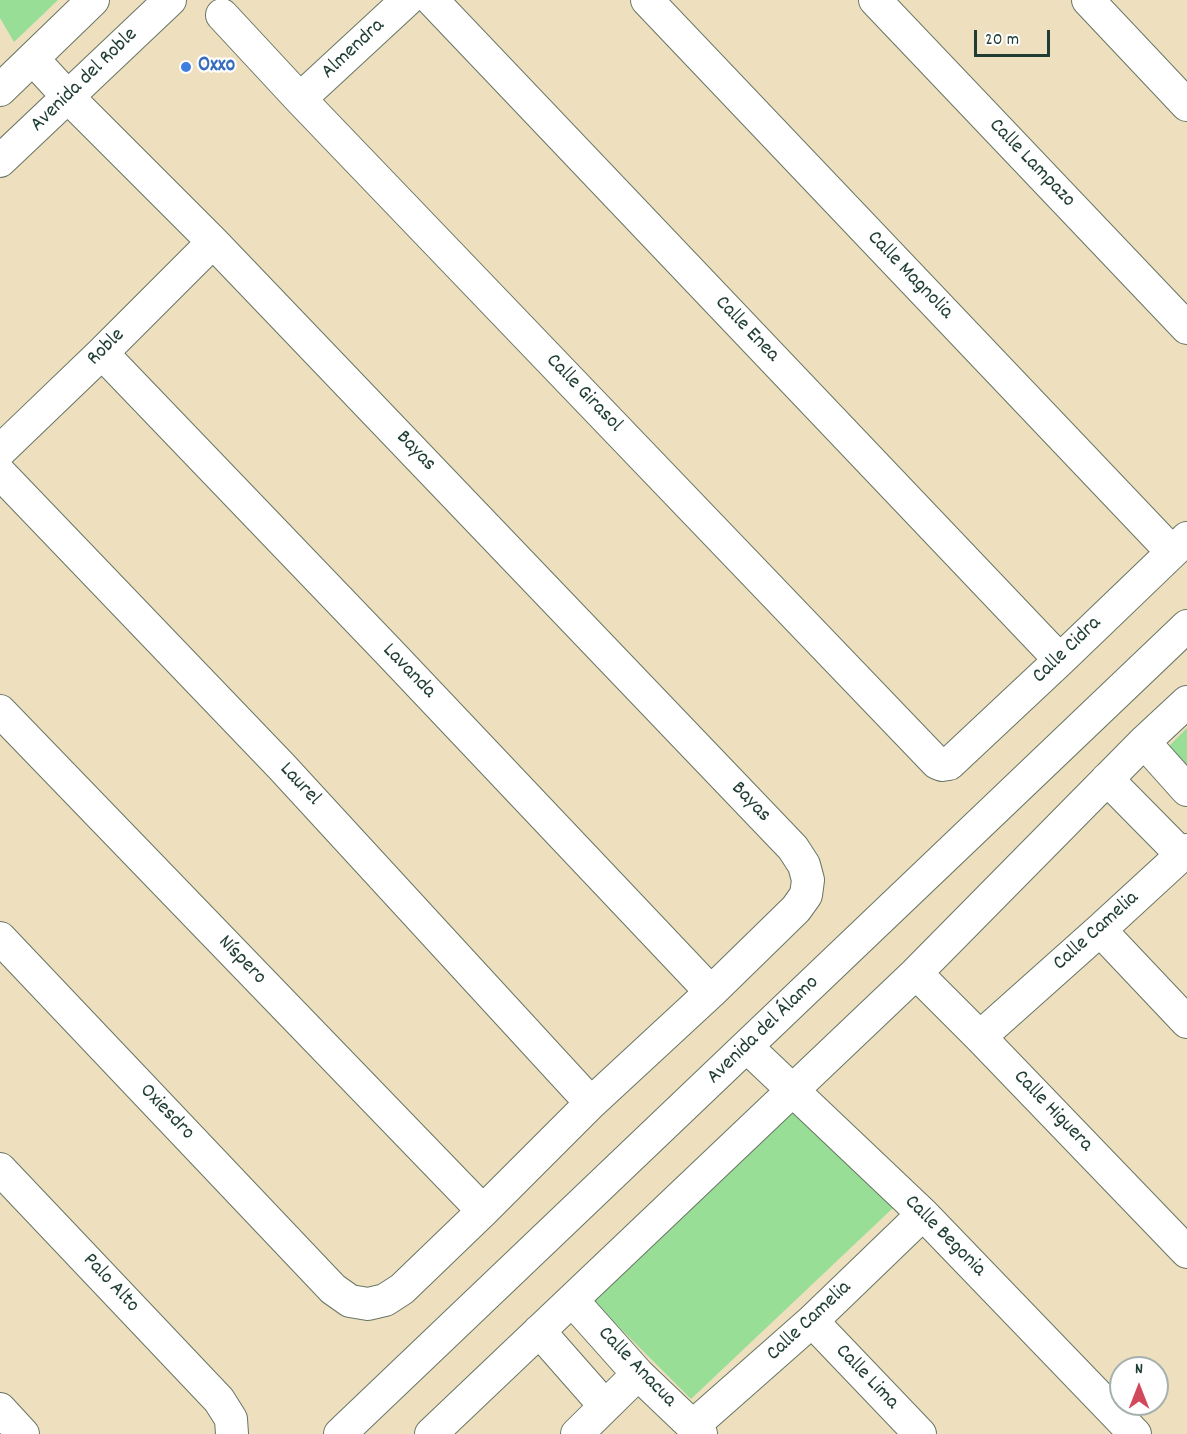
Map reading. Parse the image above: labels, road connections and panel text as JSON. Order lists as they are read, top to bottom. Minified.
{"streets":{"street":["Almendra","Avenida del Roble","Calle Lampazo","Calle Magnolia","Calle Enea","Roble","Calle Girasol","Bayas","Calle Cidra","Lavanda","Laurel","Calle Camelia","Níspero","Avenida del Álamo","Calle Higuera","Oxiesdro","Calle Begonia","Palo Alto","Calle Anacua","Calle Lima"]},"crossings":[["Almendra","Calle Girasol"],["Avenida del Roble","Bayas"],["Calle Magnolia","Calle Cidra"],["Calle Enea","Calle Cidra"],["Roble","Bayas"],["Roble","Lavanda"],["Calle Girasol","Calle Cidra"],["Bayas","Lavanda"],["Bayas","Laurel"],["Bayas","Oxiesdro"],["Laurel","Oxiesdro"],["Calle Camelia","Calle Higuera"],["Calle Camelia","Calle Begonia"],["Calle Camelia","Calle Anacua"],["Calle Camelia","Calle Lima"],["Níspero","Oxiesdro"],["Avenida del Álamo","Calle Begonia"]],"places":["Oxxo"],"scale_bar":"20 m","north":"top"}
